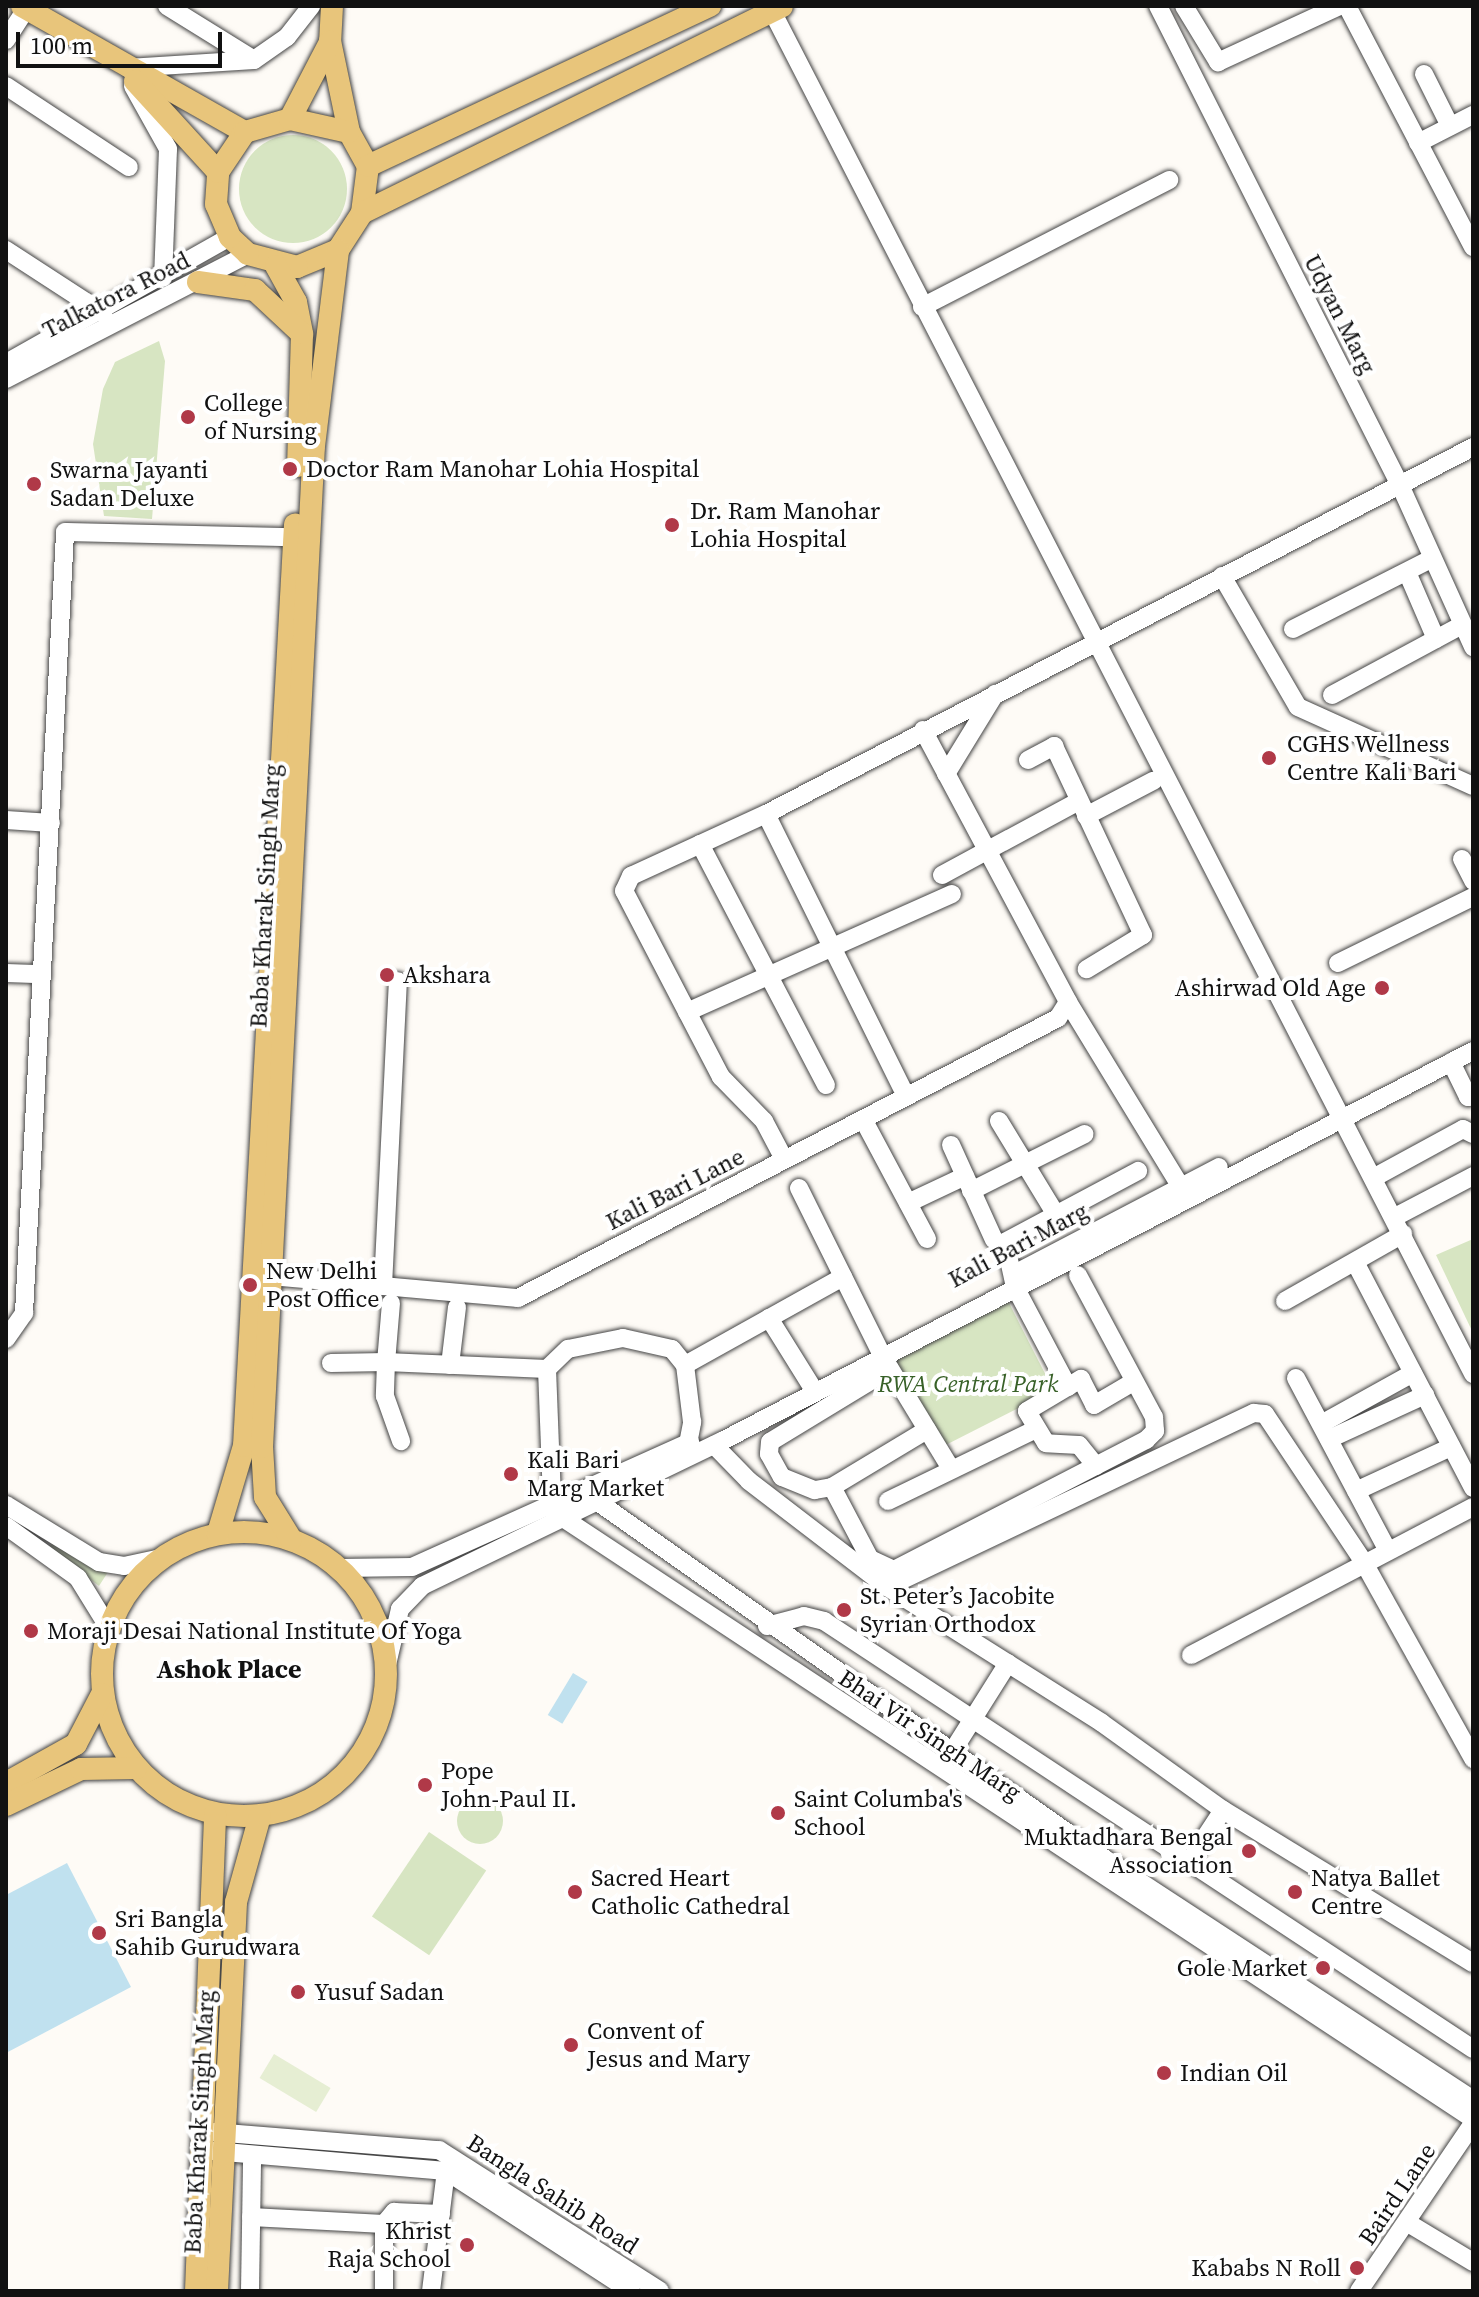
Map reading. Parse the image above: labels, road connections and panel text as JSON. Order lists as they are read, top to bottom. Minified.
{"streets":{"main road":["Baba Kharak Singh Marg"],"street":["Talkatora Road","Udyan Marg","Kali Bari Lane","Kali Bari Marg","Bhai Vir Singh Marg","Bangla Sahib Road","Baird Lane"]},"crossings":[["Talkatora Road","Baba Kharak Singh Marg"],["Baba Kharak Singh Marg","Kali Bari Lane"],["Baba Kharak Singh Marg","Bangla Sahib Road"],["Kali Bari Marg","Bhai Vir Singh Marg"],["Bhai Vir Singh Marg","Baird Lane"]],"districts":["Ashok Place"],"parks":["RWA Central Park"],"places":["College of Nursing","Doctor Ram Manohar Lohia Hospital","Swarna Jayanti Sadan Deluxe","Dr. Ram Manohar Lohia Hospital","CGHS Wellness Centre Kali Bari","Akshara","Ashirwad Old Age","New Delhi Post Office","Kali Bari Marg Market","St. Peter’s Jacobite Syrian Orthodox","Moraji Desai National Institute Of Yoga","Pope John-Paul II.","Saint Columba's School","Muktadhara Bengal Association","Sacred Heart Catholic Cathedral","Natya Ballet Centre","Sri Bangla Sahib Gurudwara","Gole Market","Yusuf Sadan","Convent of Jesus and Mary","Indian Oil","Khrist Raja School","Kababs N Roll"],"scale_bar":"100 m"}
